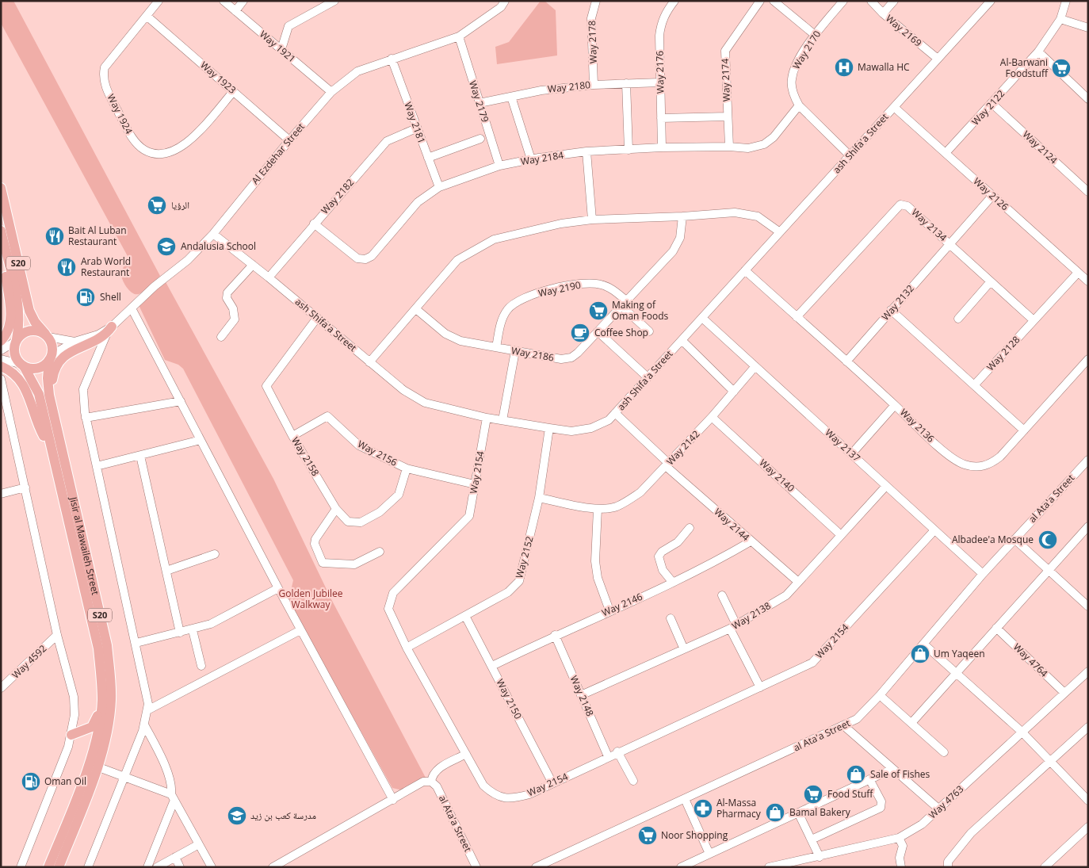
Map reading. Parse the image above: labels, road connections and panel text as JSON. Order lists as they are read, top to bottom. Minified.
{"streets":{"main road":["S20","Jisir al Mawaileh Street"],"street":["Way 2169","Way 2178","Way 1921","Way 2170","Way 2176","Way 1923","Way 2174","Way 2180","Way 2179","Way 2122","Way 1924","Way 2181","ash Shifa'a Street","Way 2124","Al Ezdehar Street","Way 2184","Way 2126","Way 2182","Way 2134","Way 2190","Way 2132","Way 2128","Way 2186","Way 2136","Way 2137","Way 2142","Way 2156","Way 2158","Way 2154","Way 2140","al Ata'a Street","Way 2144","Way 2152","Way 2146","Way 2138","Way 4764","Way 4592","Way 2148","Way 2150","Way 4763"]},"crossings":[["Way 2169","ash Shifa'a Street"],["Way 2178","Way 2180"],["Way 1921","Al Ezdehar Street"],["Way 2170","ash Shifa'a Street"],["Way 2170","Way 2184"],["Way 2176","Way 2180"],["Way 2176","Way 2184"],["Way 1923","Way 1924"],["Way 1923","Al Ezdehar Street"],["Way 2174","Way 2184"],["Way 2180","Way 2179"],["Way 2179","Al Ezdehar Street"],["Way 2179","Way 2184"],["Way 2122","Way 2124"],["Way 2122","Way 2126"],["Way 2181","Al Ezdehar Street"],["Way 2181","Way 2184"],["Way 2181","Way 2182"],["ash Shifa'a Street","Al Ezdehar Street"],["ash Shifa'a Street","Way 2126"],["ash Shifa'a Street","Way 2182"],["ash Shifa'a Street","Way 2136"],["ash Shifa'a Street","Way 2137"],["ash Shifa'a Street","Way 2158"],["ash Shifa'a Street","Way 2154"],["ash Shifa'a Street","Way 2144"],["ash Shifa'a Street","Way 2152"],["Al Ezdehar Street","S20"],["Al Ezdehar Street","Jisir al Mawaileh Street"],["Way 2184","Way 2182"],["Way 2126","Way 2132"],["Way 2126","Way 2128"],["Way 2134","Way 2132"],["Way 2134","Way 2128"],["Way 2134","Way 2136"],["S20","Jisir al Mawaileh Street"],["Way 2190","Way 2186"],["Way 2132","Way 2136"],["Way 2137","Way 2142"],["Way 2137","Way 2154"],["Way 2137","al Ata'a Street"],["Way 2137","Way 2138"],["Way 2142","Way 2140"],["Way 2142","Way 2144"],["Way 2142","Way 2152"],["Way 2156","Way 2158"],["Way 2156","Way 2154"],["Way 2154","Way 2152"],["Way 2154","Way 2148"],["Way 2154","Way 2150"],["Way 2140","Way 2138"],["Way 2144","Way 2146"],["Way 2144","Way 2138"],["Way 2152","Way 2150"],["Way 2146","Way 2148"],["Way 2146","Way 2150"],["Way 2138","Way 2148"],["Way 4764","Way 4763"]],"parks":["Golden Jubilee Walkway"],"places":{"hospital":["Mawalla HC"],"supermarket":["Al-Barwani Foodstuff","الرؤيا","Making of Oman Foods","Food Stuff","Noor Shopping"],"restaurant":["Bait Al Luban Restaurant","Arab World Restaurant"],"school or university":["Andalusia School","مدرسة كعب بن زيد"],"fuel station":["Shell","Oman Oil"],"cafe":["Coffee Shop"],"mosque":["Albadee'a Mosque"],"shop":["Um Yaqeen","Sale of Fishes","Bamal Bakery"],"pharmacy":["Al-Massa Pharmacy"]}}
